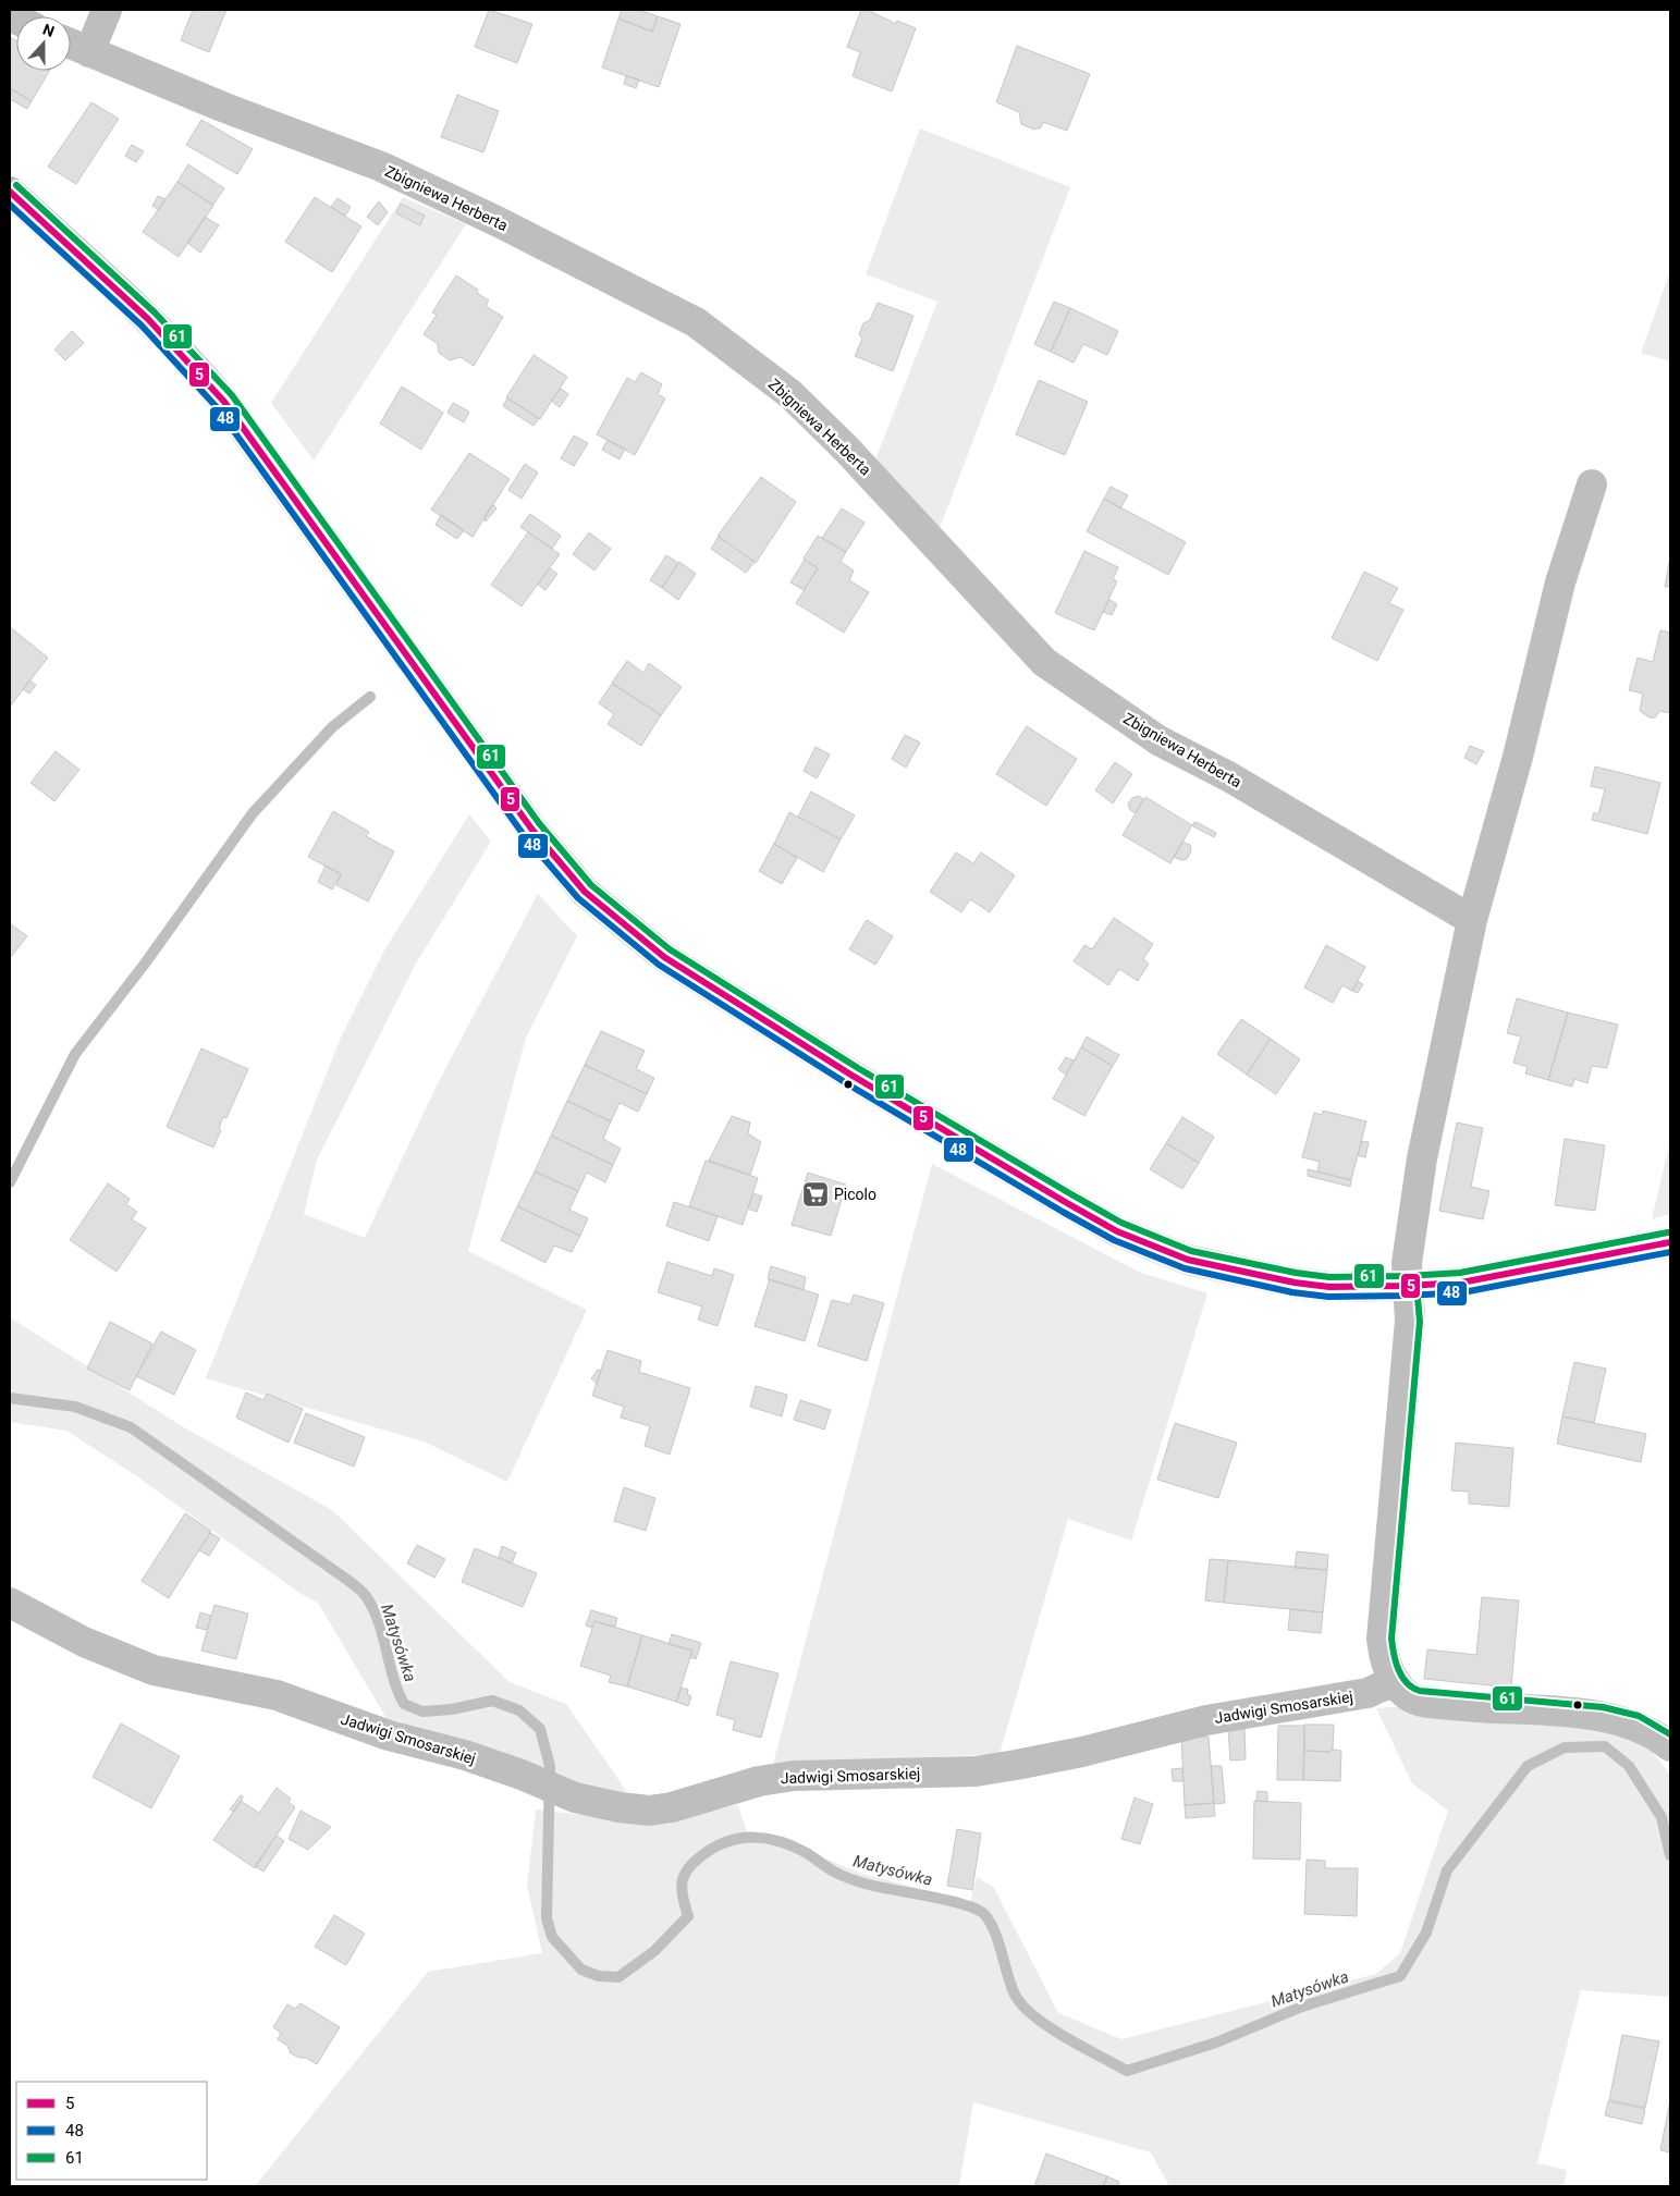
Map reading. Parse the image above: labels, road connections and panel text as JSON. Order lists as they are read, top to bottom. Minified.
{"streets":{"street":["Zbigniewa Herberta","Jadwigi Smosarskiej"]},"water":["Matysówka"],"places":{"supermarket":["Picolo"]},"lines":["transit line 61","transit line 5","transit line 48"],"legend":["5","48","61"],"north":"top"}
